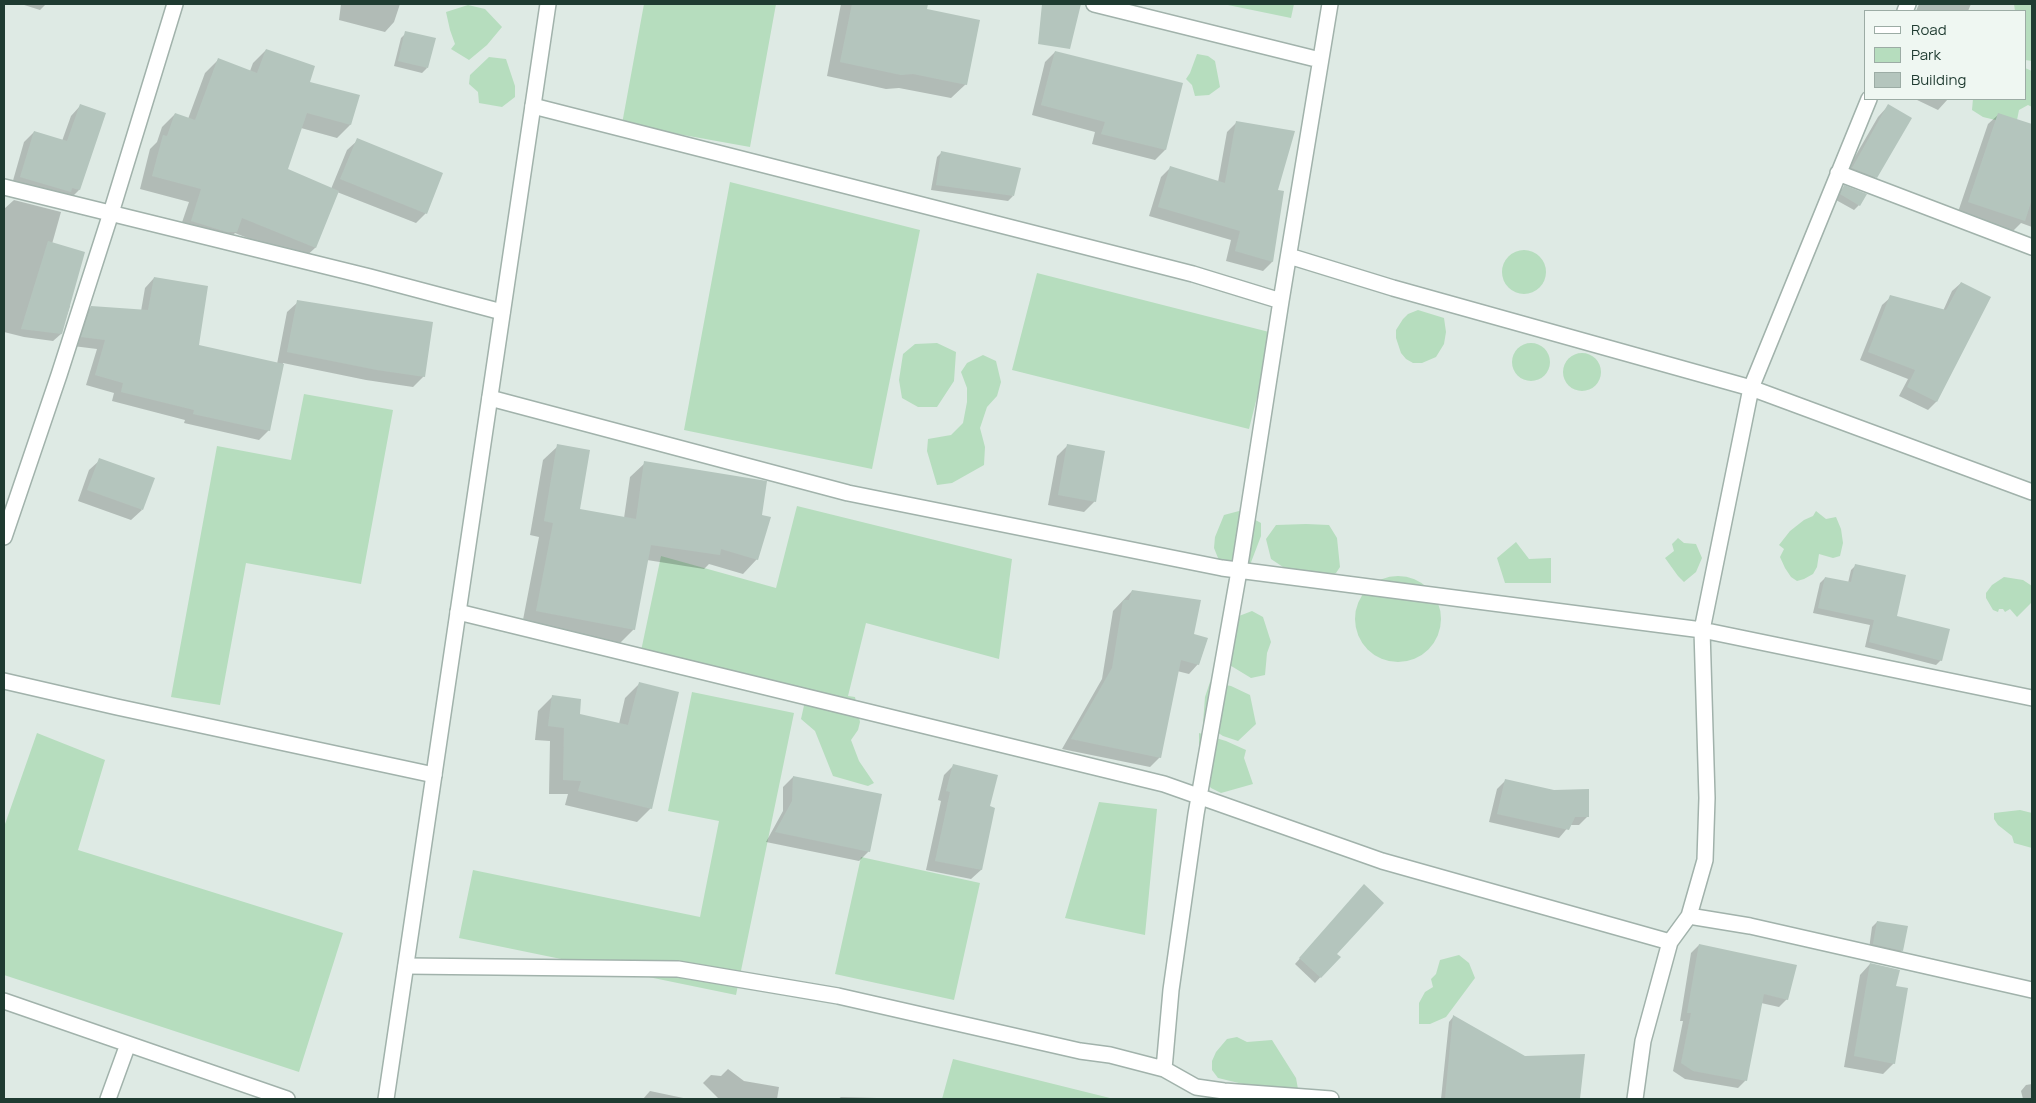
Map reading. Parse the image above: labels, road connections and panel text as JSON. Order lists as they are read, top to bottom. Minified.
{"legend":["Road","Park","Building"]}
